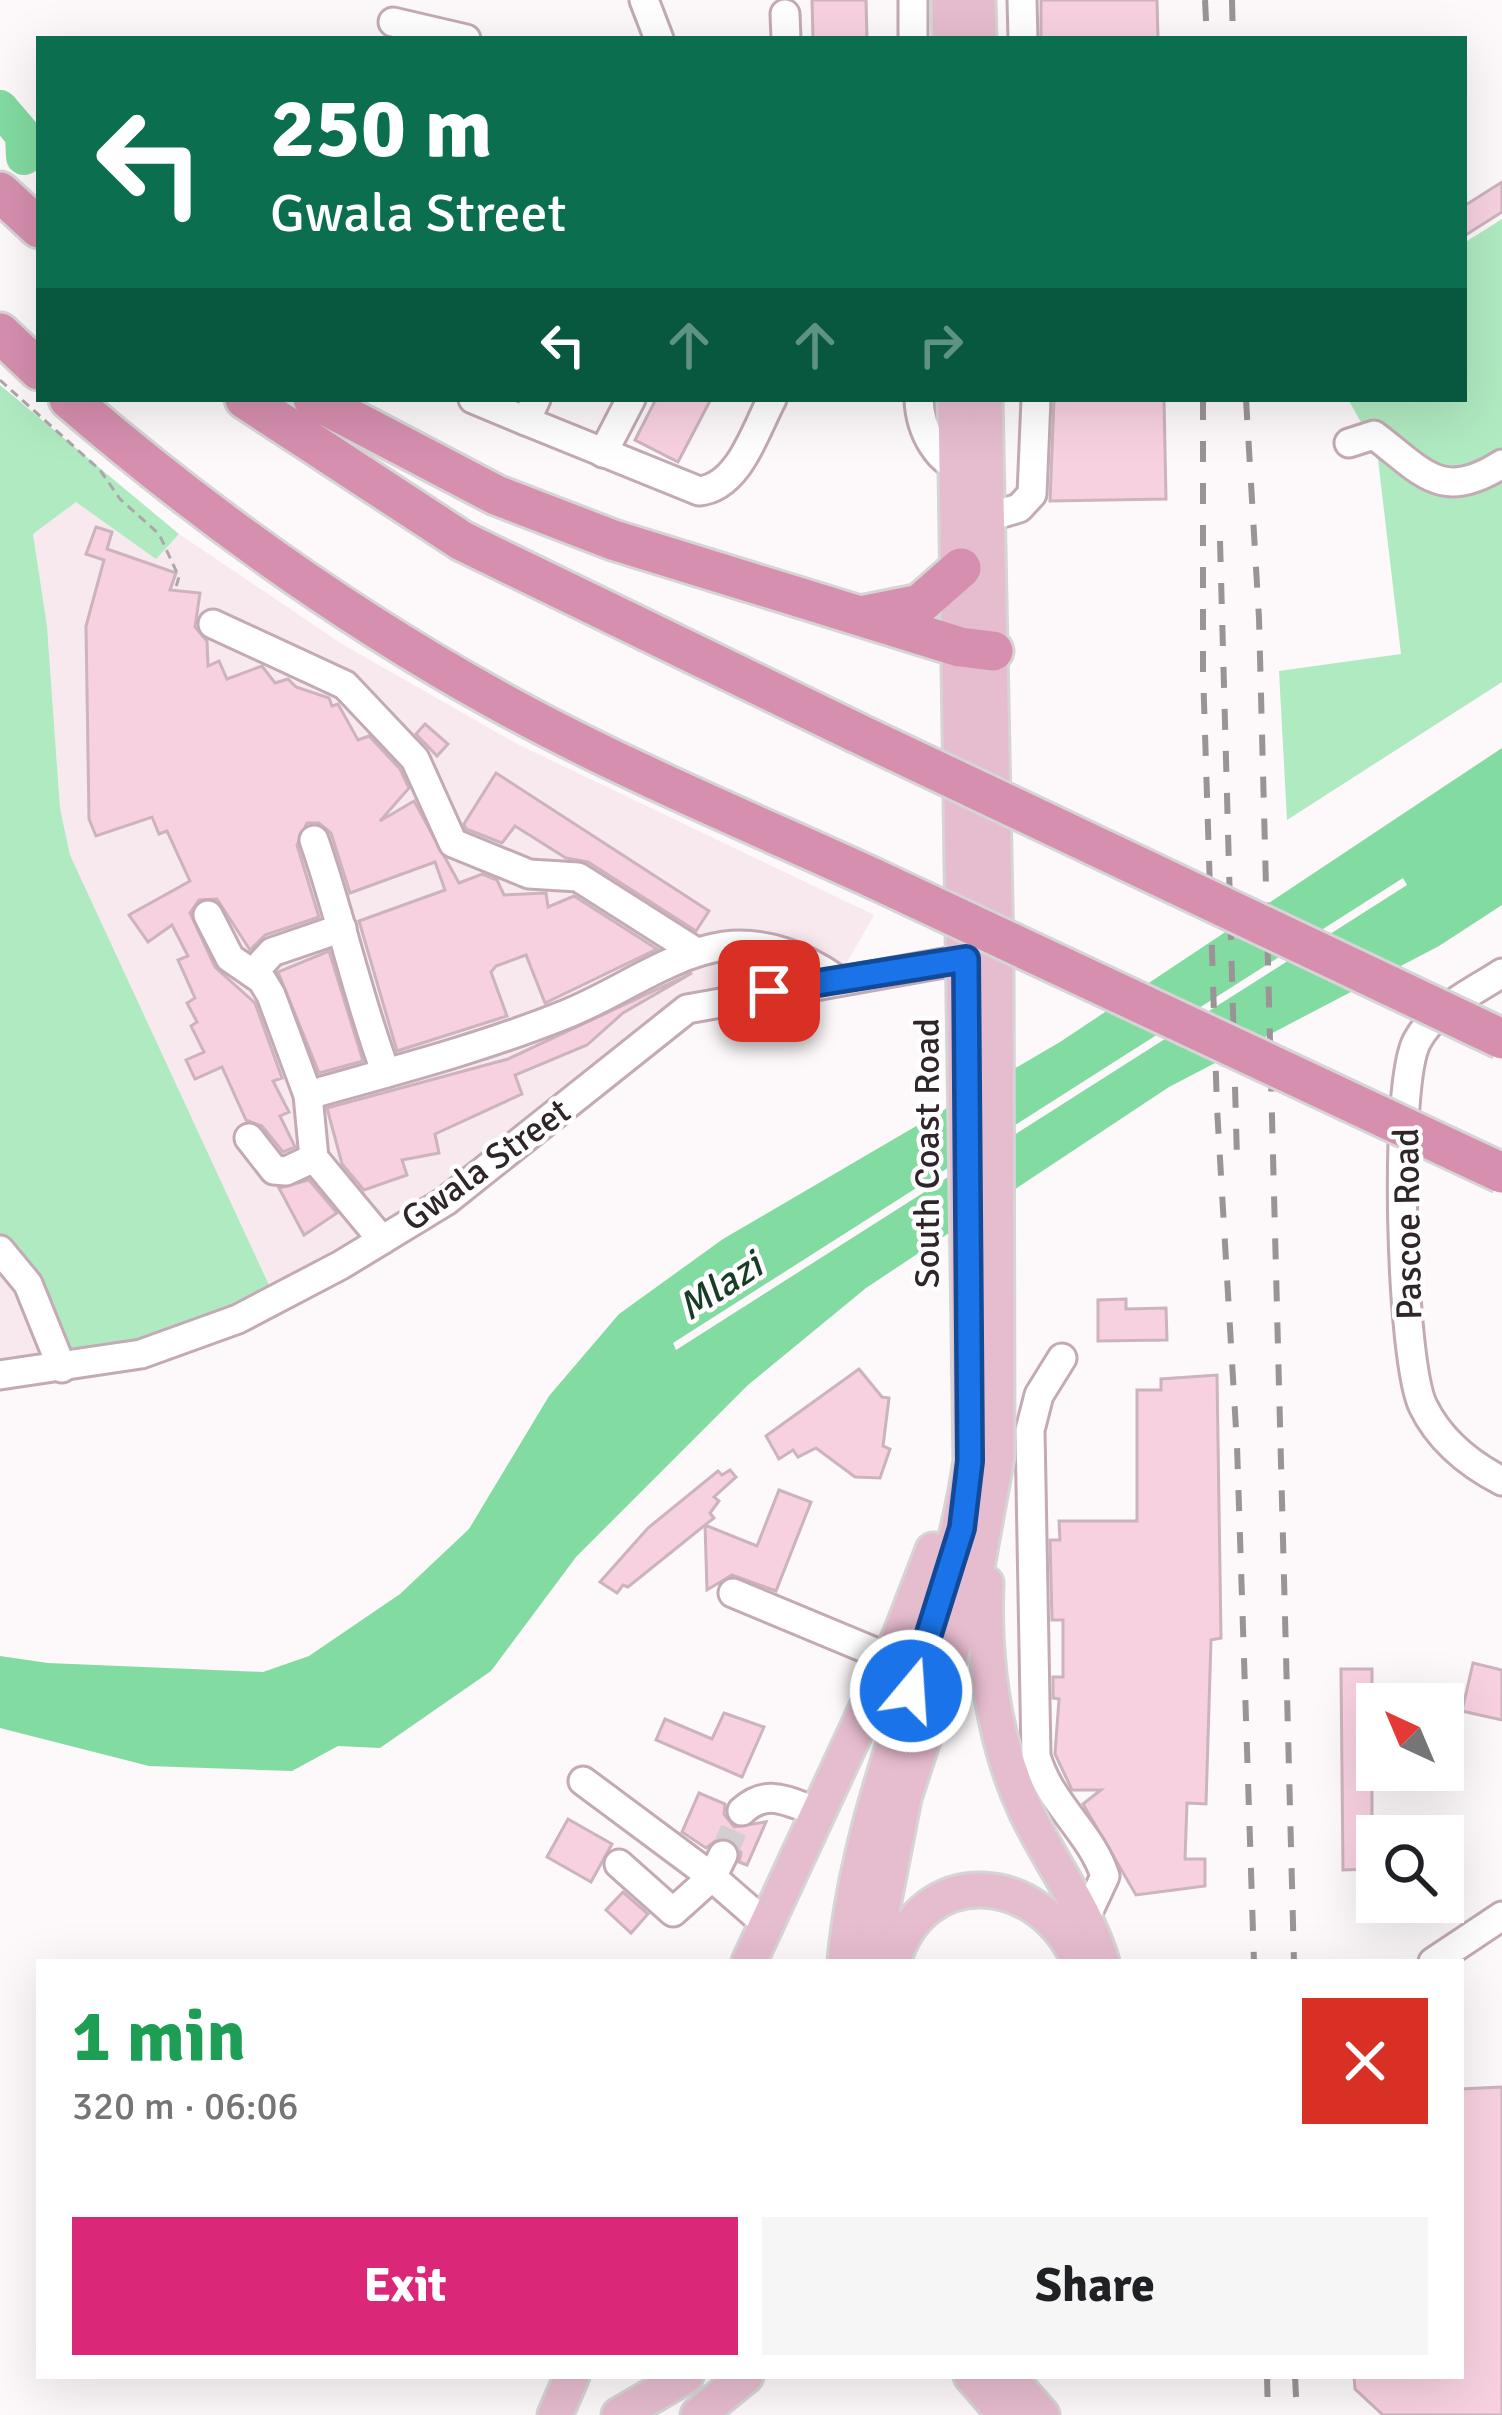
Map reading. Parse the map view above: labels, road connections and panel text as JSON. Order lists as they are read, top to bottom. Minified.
{"streets":{"main road":["South Coast Road"],"street":["Gwala Street","Pascoe Road"]},"crossings":[["South Coast Road","Gwala Street"]],"water":["Mlazi"],"north":"top left","page":{"turn":["250 m","Gwala Street"],"heading":["1 min","320 m · 06:06"],"buttons":["Exit","Share"]}}
